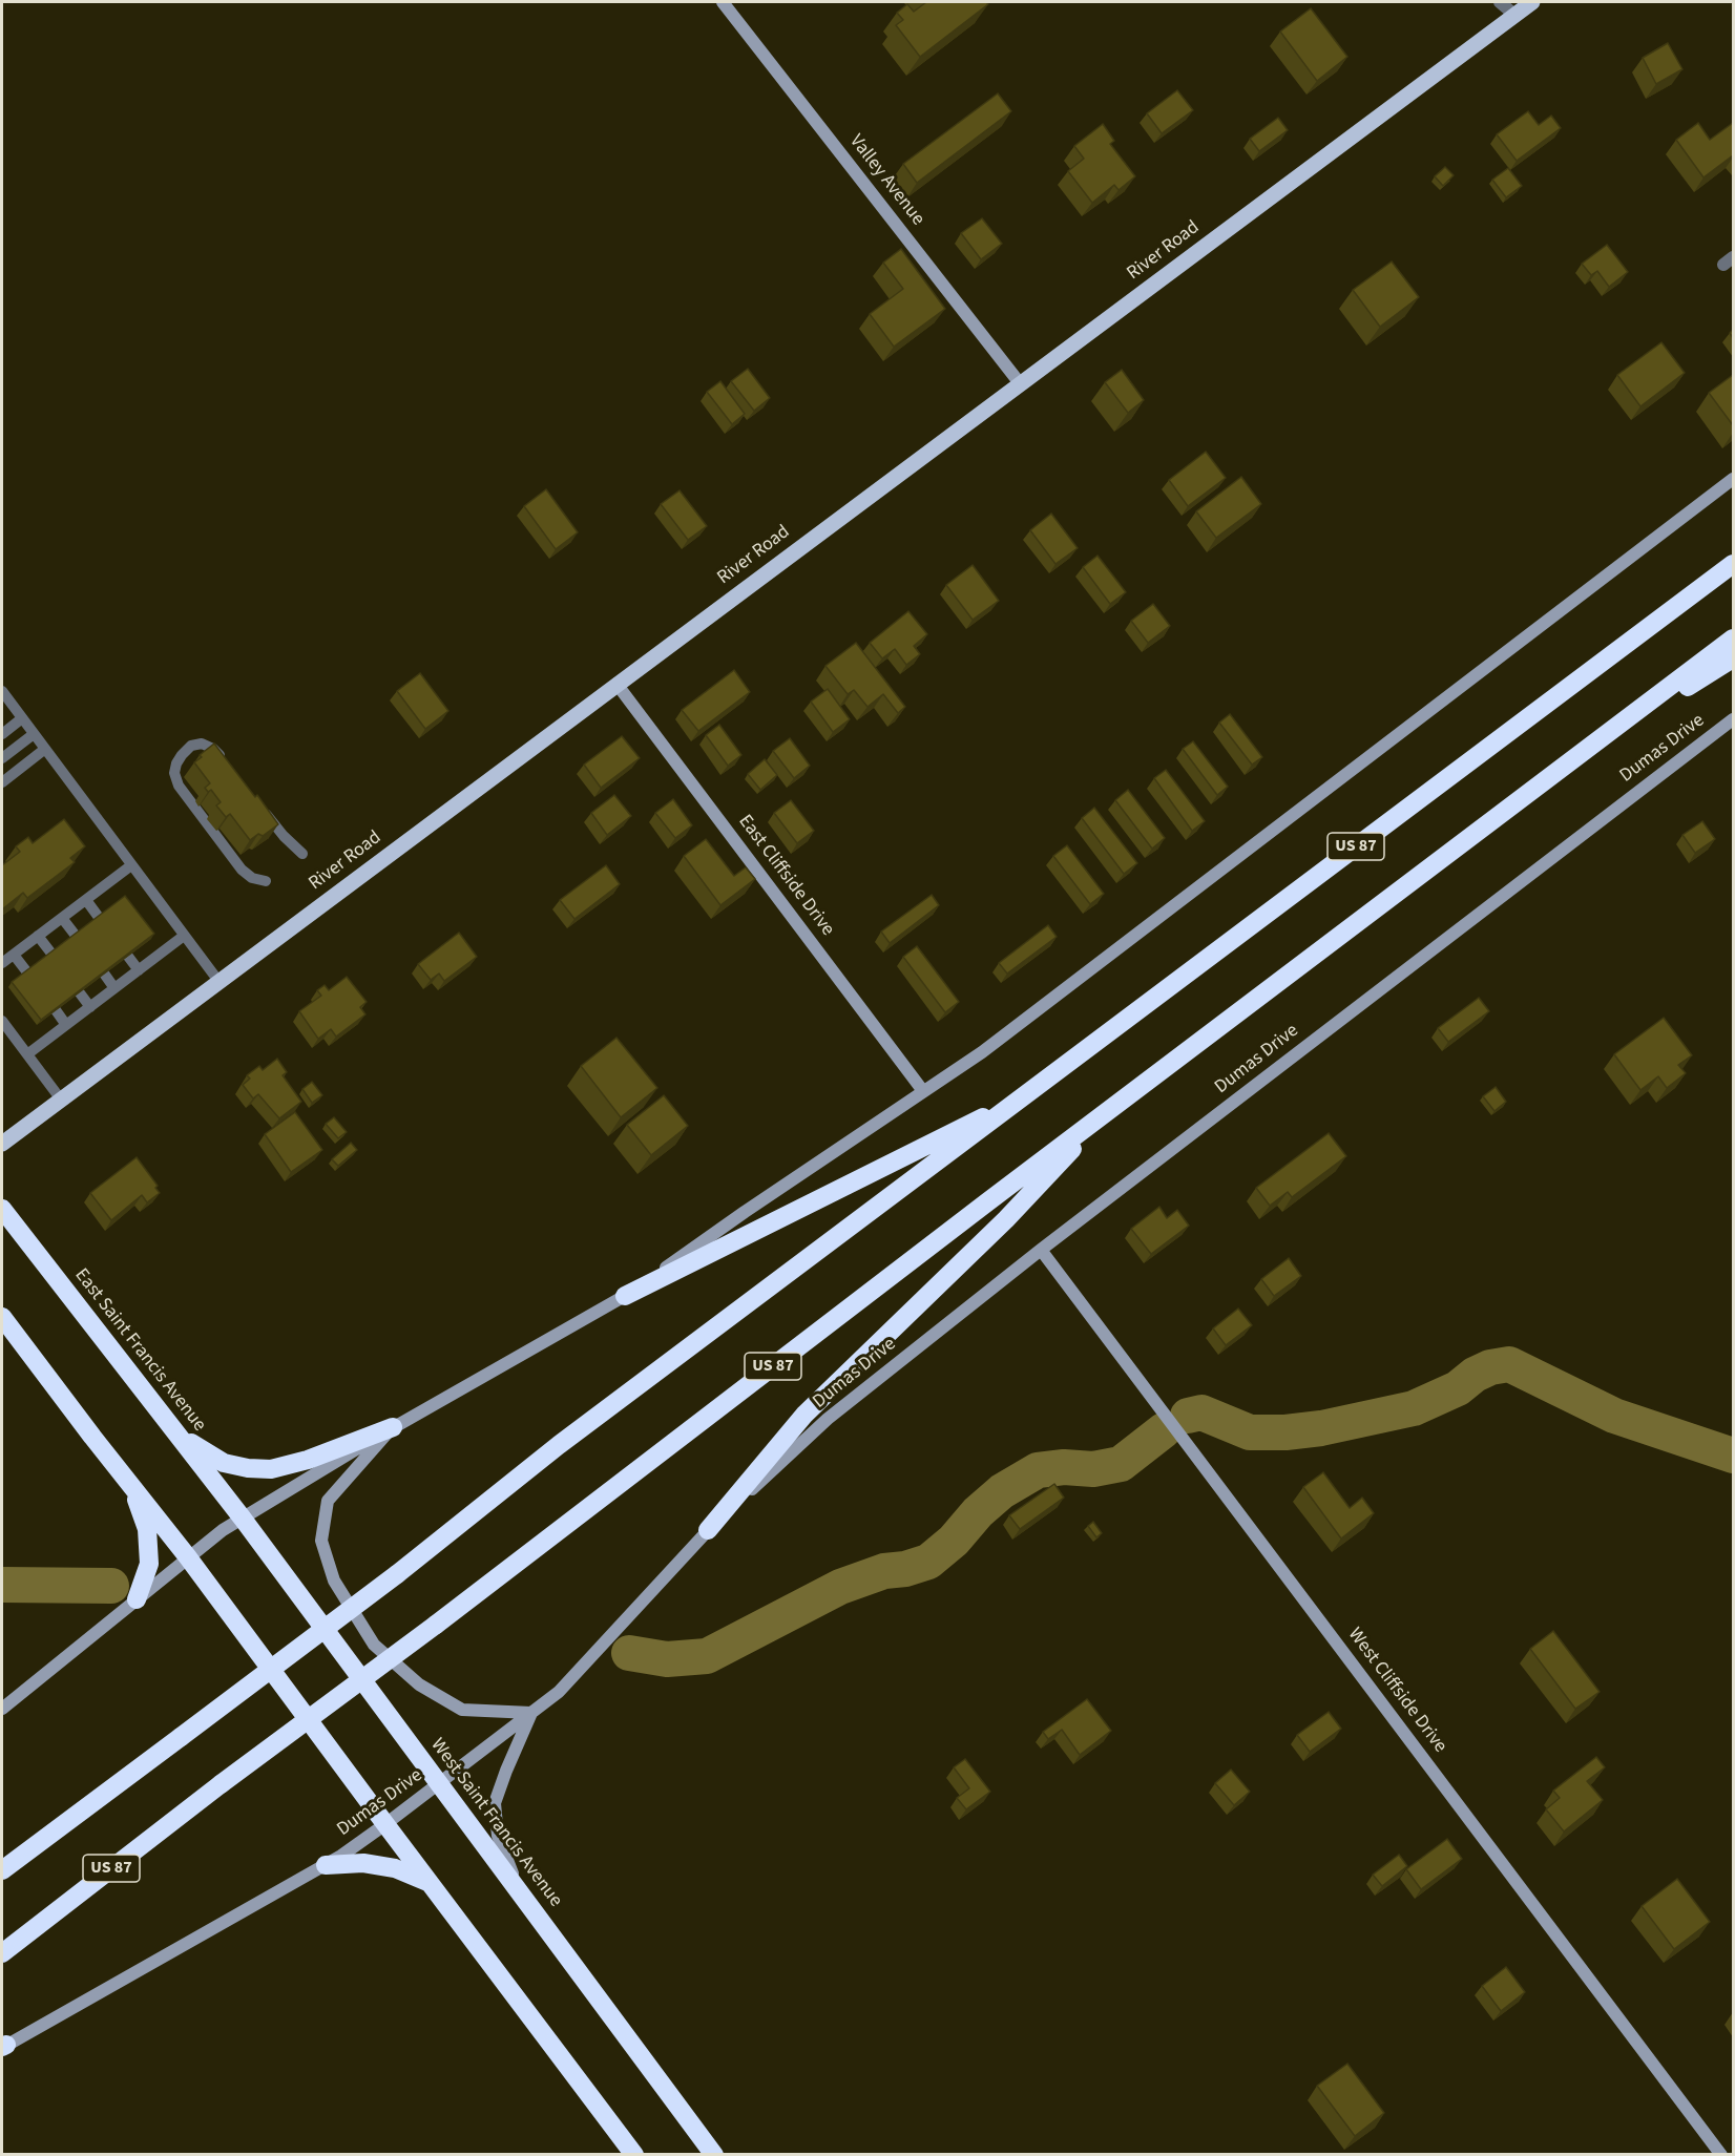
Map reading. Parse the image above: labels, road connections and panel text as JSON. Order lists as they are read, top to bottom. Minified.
{"streets":{"highway":["US 87","East Saint Francis Avenue","West Saint Francis Avenue"],"main road":["Valley Avenue","River Road","Dumas Drive","East Cliffside Drive","West Cliffside Drive"]},"crossings":[["Valley Avenue","River Road"],["River Road","East Cliffside Drive"],["Dumas Drive","West Cliffside Drive"],["Dumas Drive","West Saint Francis Avenue"],["East Saint Francis Avenue","West Saint Francis Avenue"]]}
